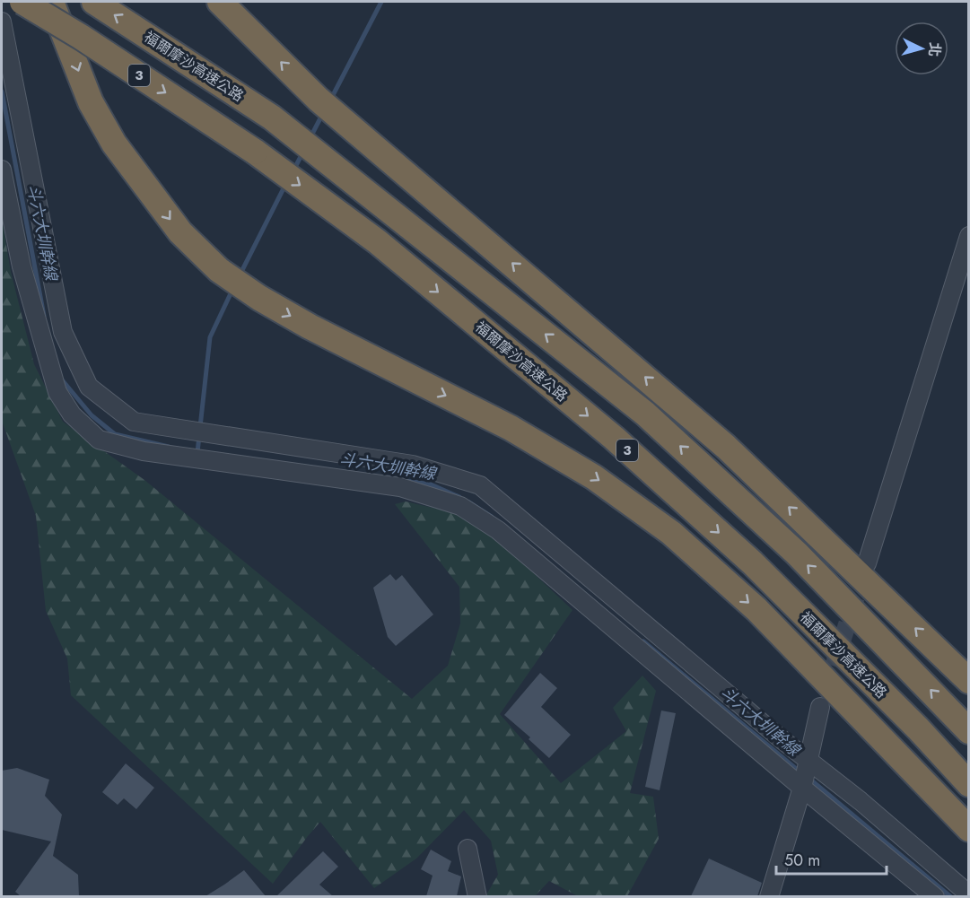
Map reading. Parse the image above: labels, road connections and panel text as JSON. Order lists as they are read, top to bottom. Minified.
{"streets":{"highway":["福爾摩沙高速公路","3"]},"water":["斗六大圳幹線"],"scale_bar":"50 m","north":"right"}
